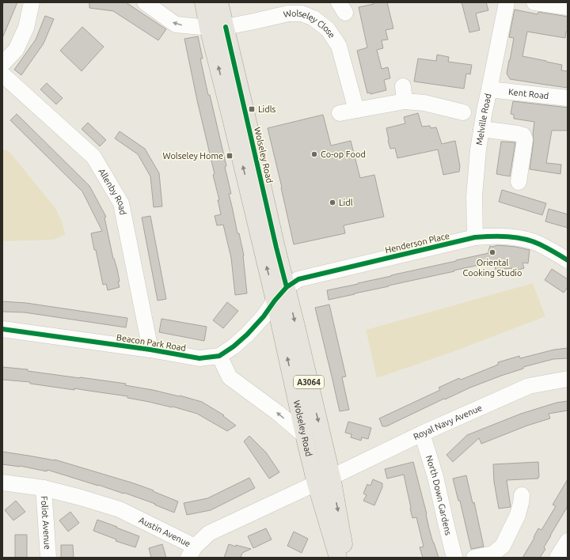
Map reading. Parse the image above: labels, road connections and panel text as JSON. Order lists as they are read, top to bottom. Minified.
{"streets":{"main road":["Wolseley Road","A3064"],"street":["Wolseley Close","Kent Road","Melville Road","Allenby Road","Henderson Place","Beacon Park Road","Royal Navy Avenue","North Down Gardens","Foliot Avenue","Austin Avenue"]},"crossings":[["Wolseley Close","Wolseley Road"],["Kent Road","Melville Road"],["Melville Road","Henderson Place"],["Wolseley Road","Henderson Place"],["Wolseley Road","Beacon Park Road"],["Wolseley Road","Royal Navy Avenue"],["Wolseley Road","Austin Avenue"],["Allenby Road","Beacon Park Road"],["Henderson Place","Beacon Park Road"],["Royal Navy Avenue","North Down Gardens"],["Foliot Avenue","Austin Avenue"]],"places":{"transit":["Lidls","Wolseley Home"],"other":["Co-op Food","Lidl","Oriental Cooking Studio"]}}
